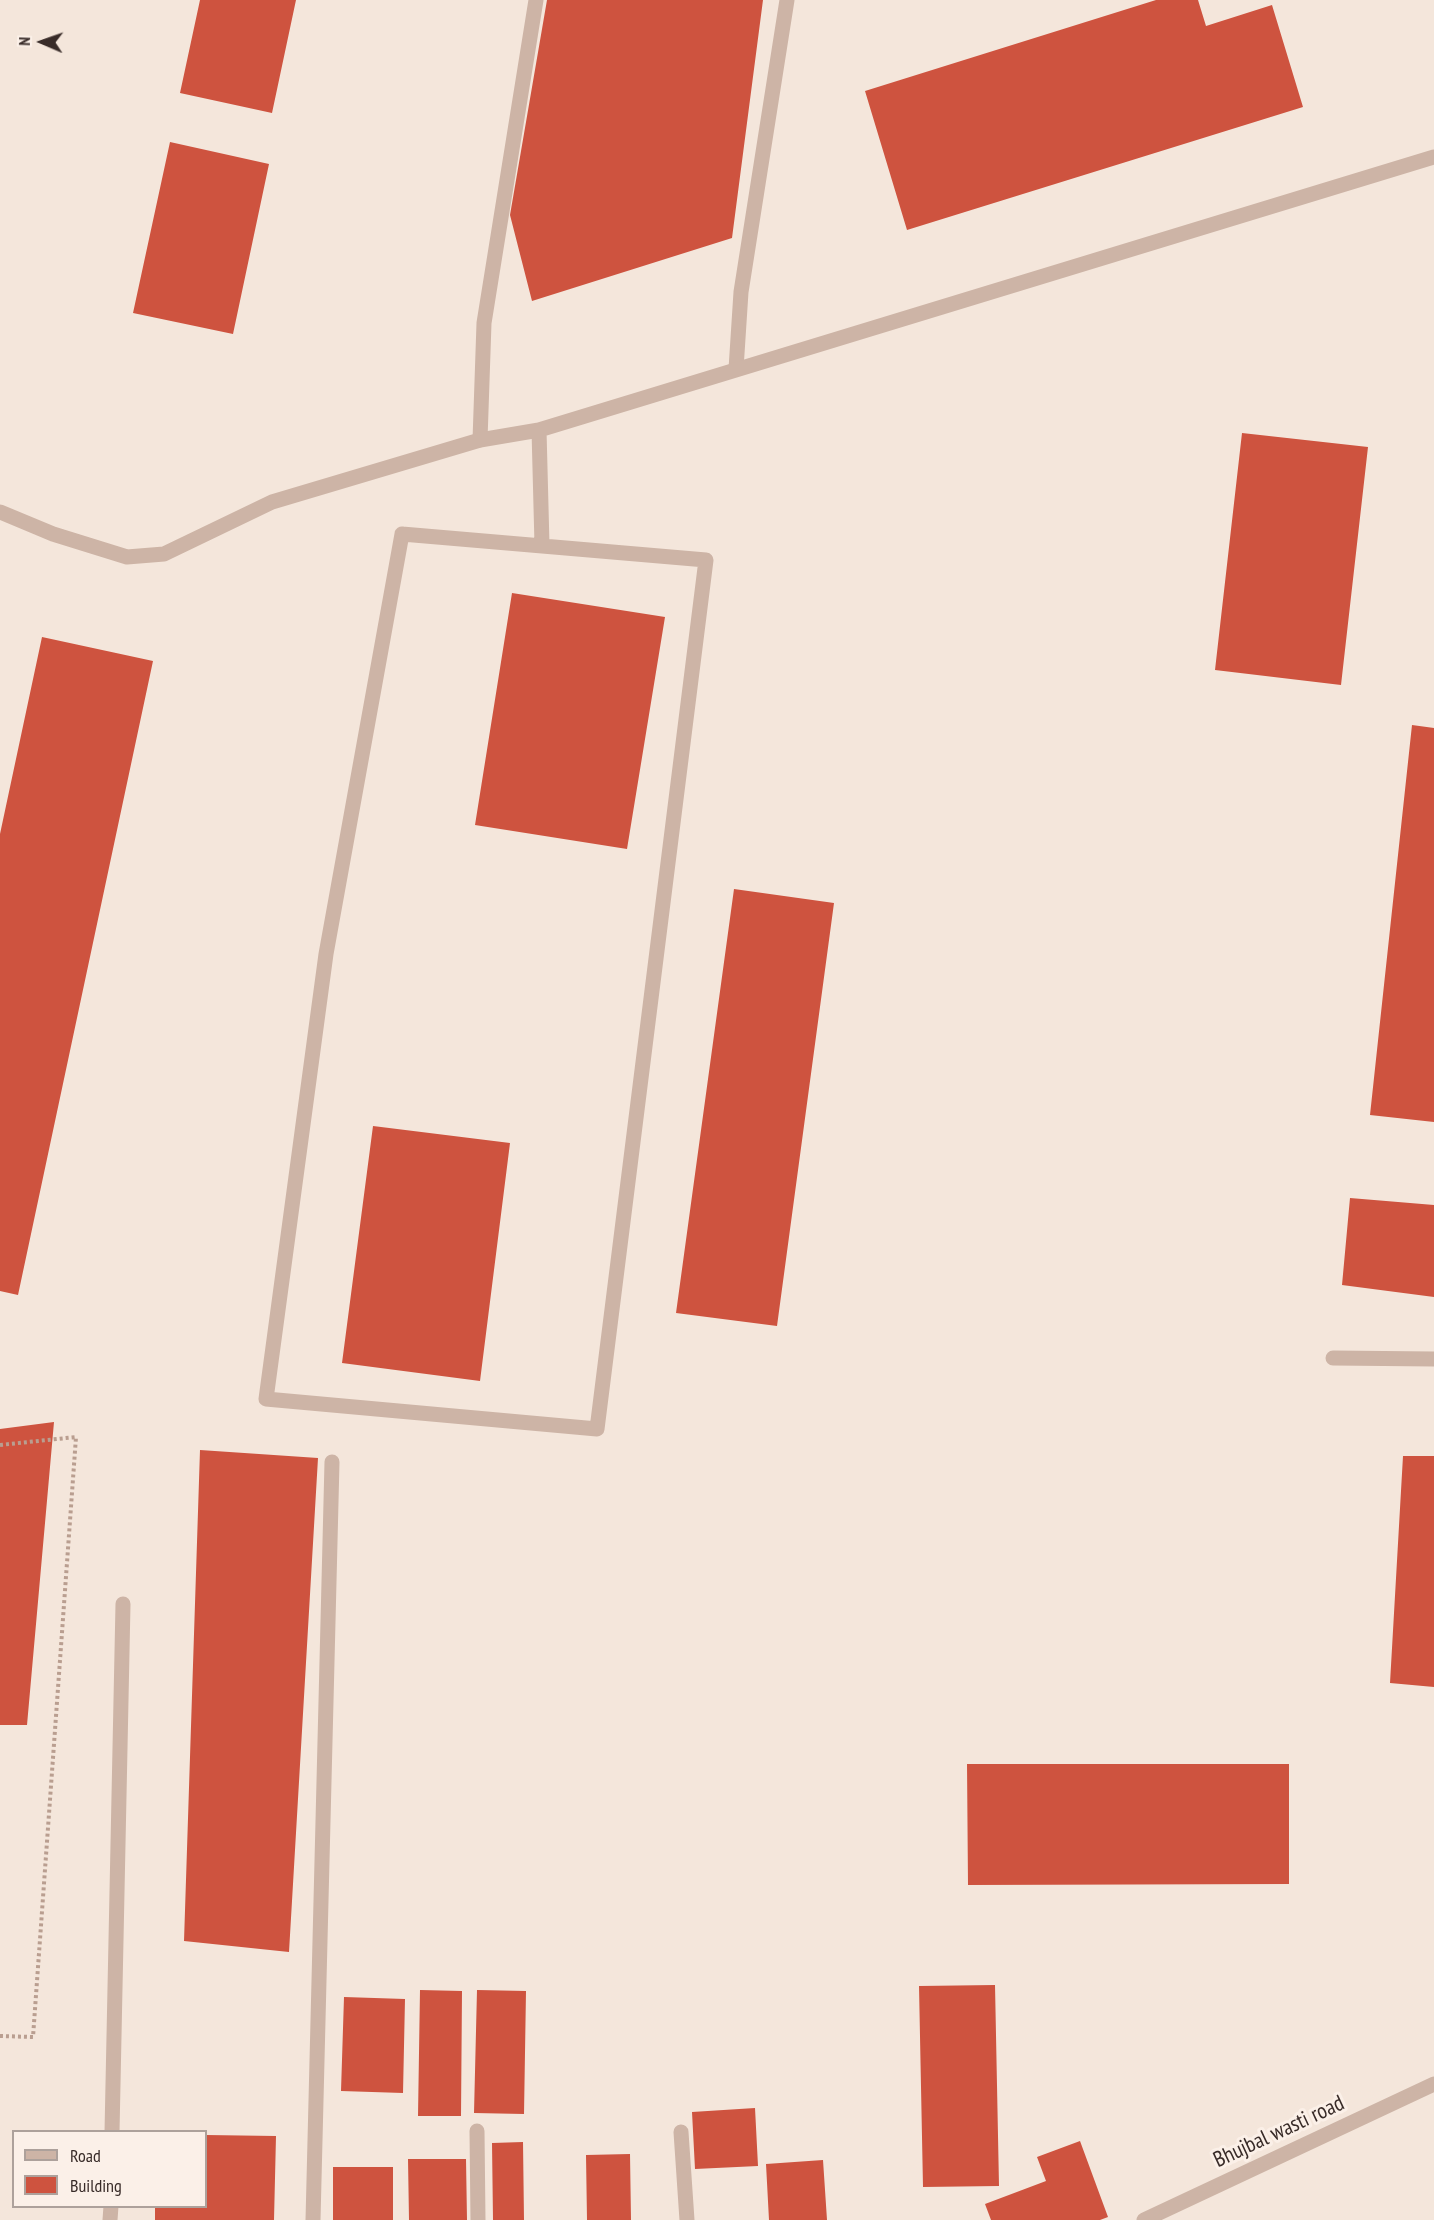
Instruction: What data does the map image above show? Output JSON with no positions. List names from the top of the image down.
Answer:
{
  "streets": {
    "street": ["Bhujbal wasti road"]
  },
  "legend": ["Road", "Building"],
  "north": "left"
}
